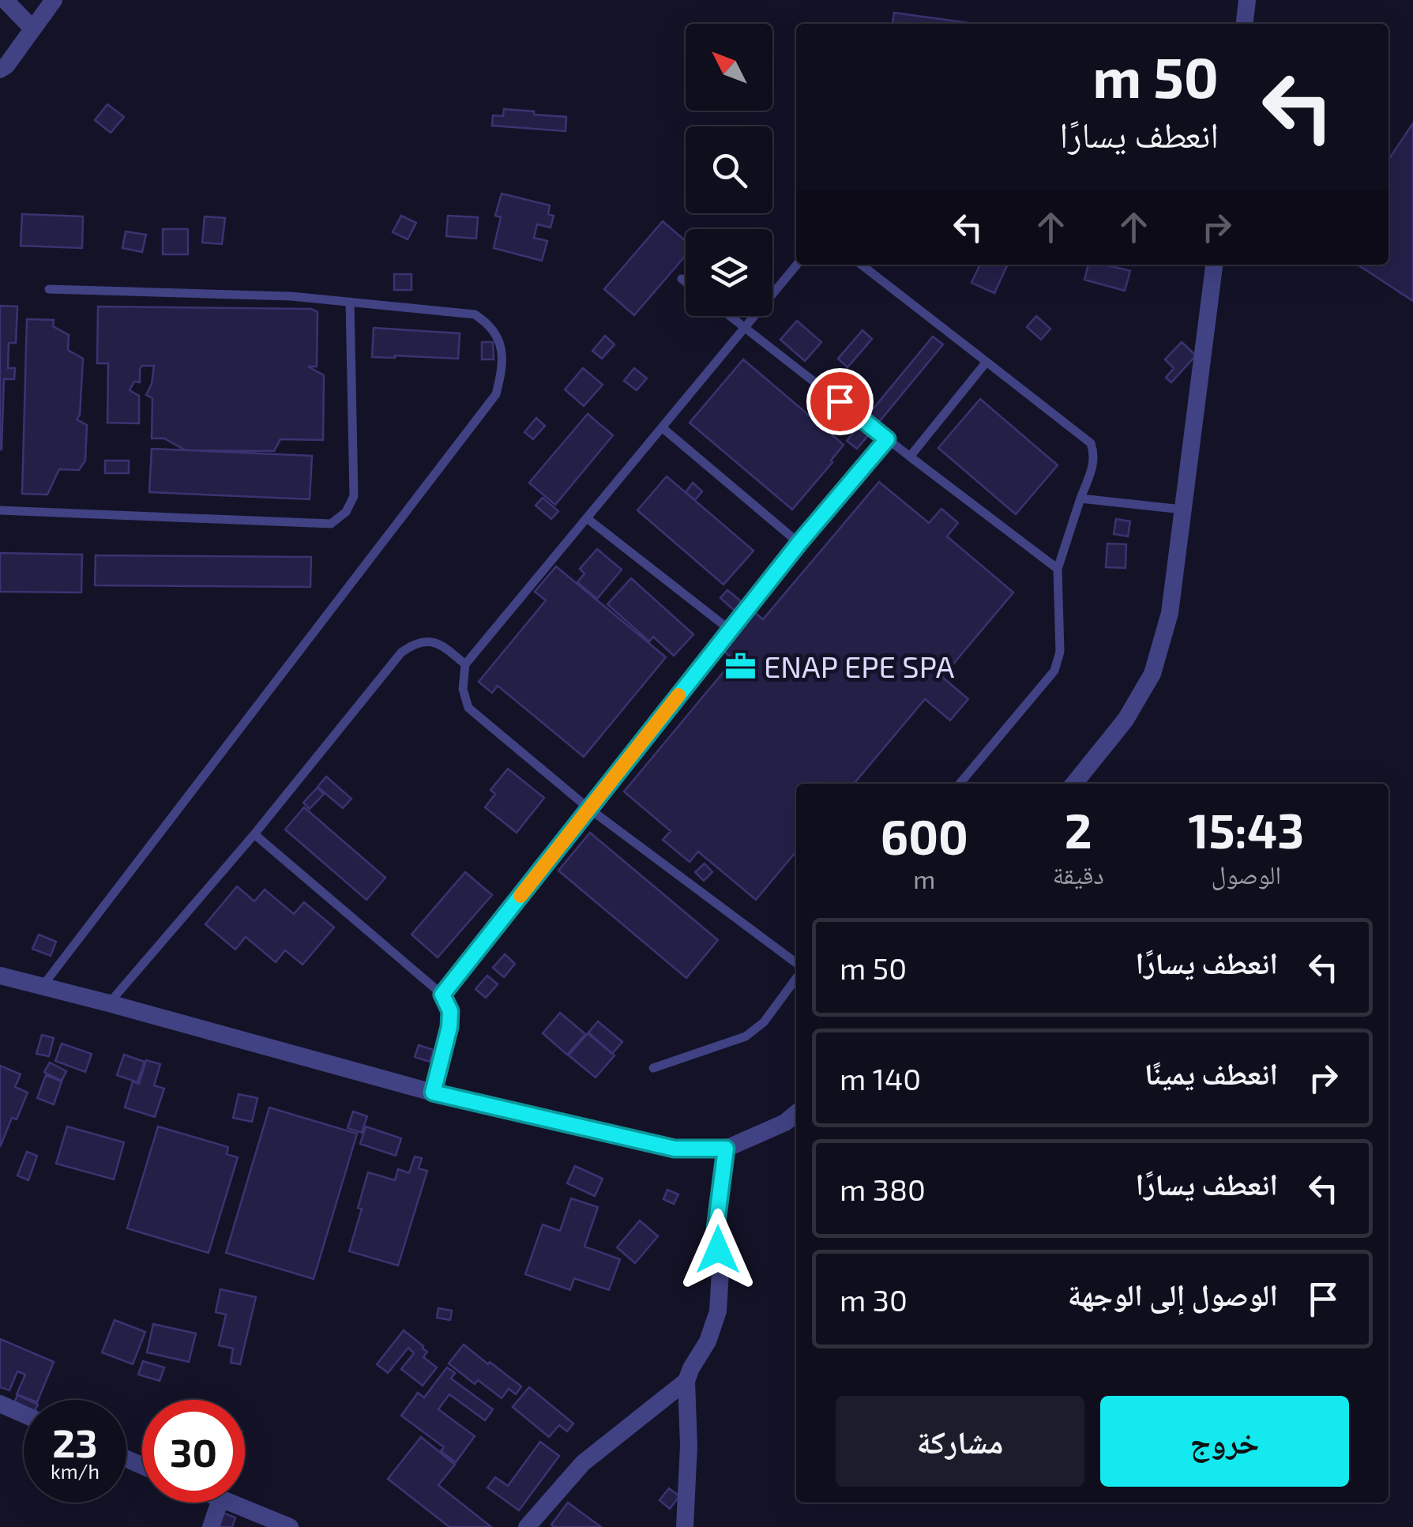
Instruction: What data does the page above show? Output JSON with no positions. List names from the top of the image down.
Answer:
{
  "places": {
    "office": ["ENAP EPE SPA"]
  },
  "north": "top left",
  "page": {
    "turn": ["50 m", "انعطف يسارًا"],
    "eta": [
      "15:43",
      "الوصول",
      "2",
      "دقيقة",
      "600",
      "m"
    ],
    "list": [
      {
        "name": "انعطف يسارًا",
        "value": "50 m"
      },
      {
        "name": "انعطف يمينًا",
        "value": "140 m"
      },
      {
        "name": "انعطف يسارًا",
        "value": "380 m"
      },
      {
        "name": "الوصول إلى الوجهة",
        "value": "30 m"
      }
    ],
    "buttons": ["خروج", "مشاركة"],
    "speed": "23 km/h",
    "limit": "30"
  }
}
